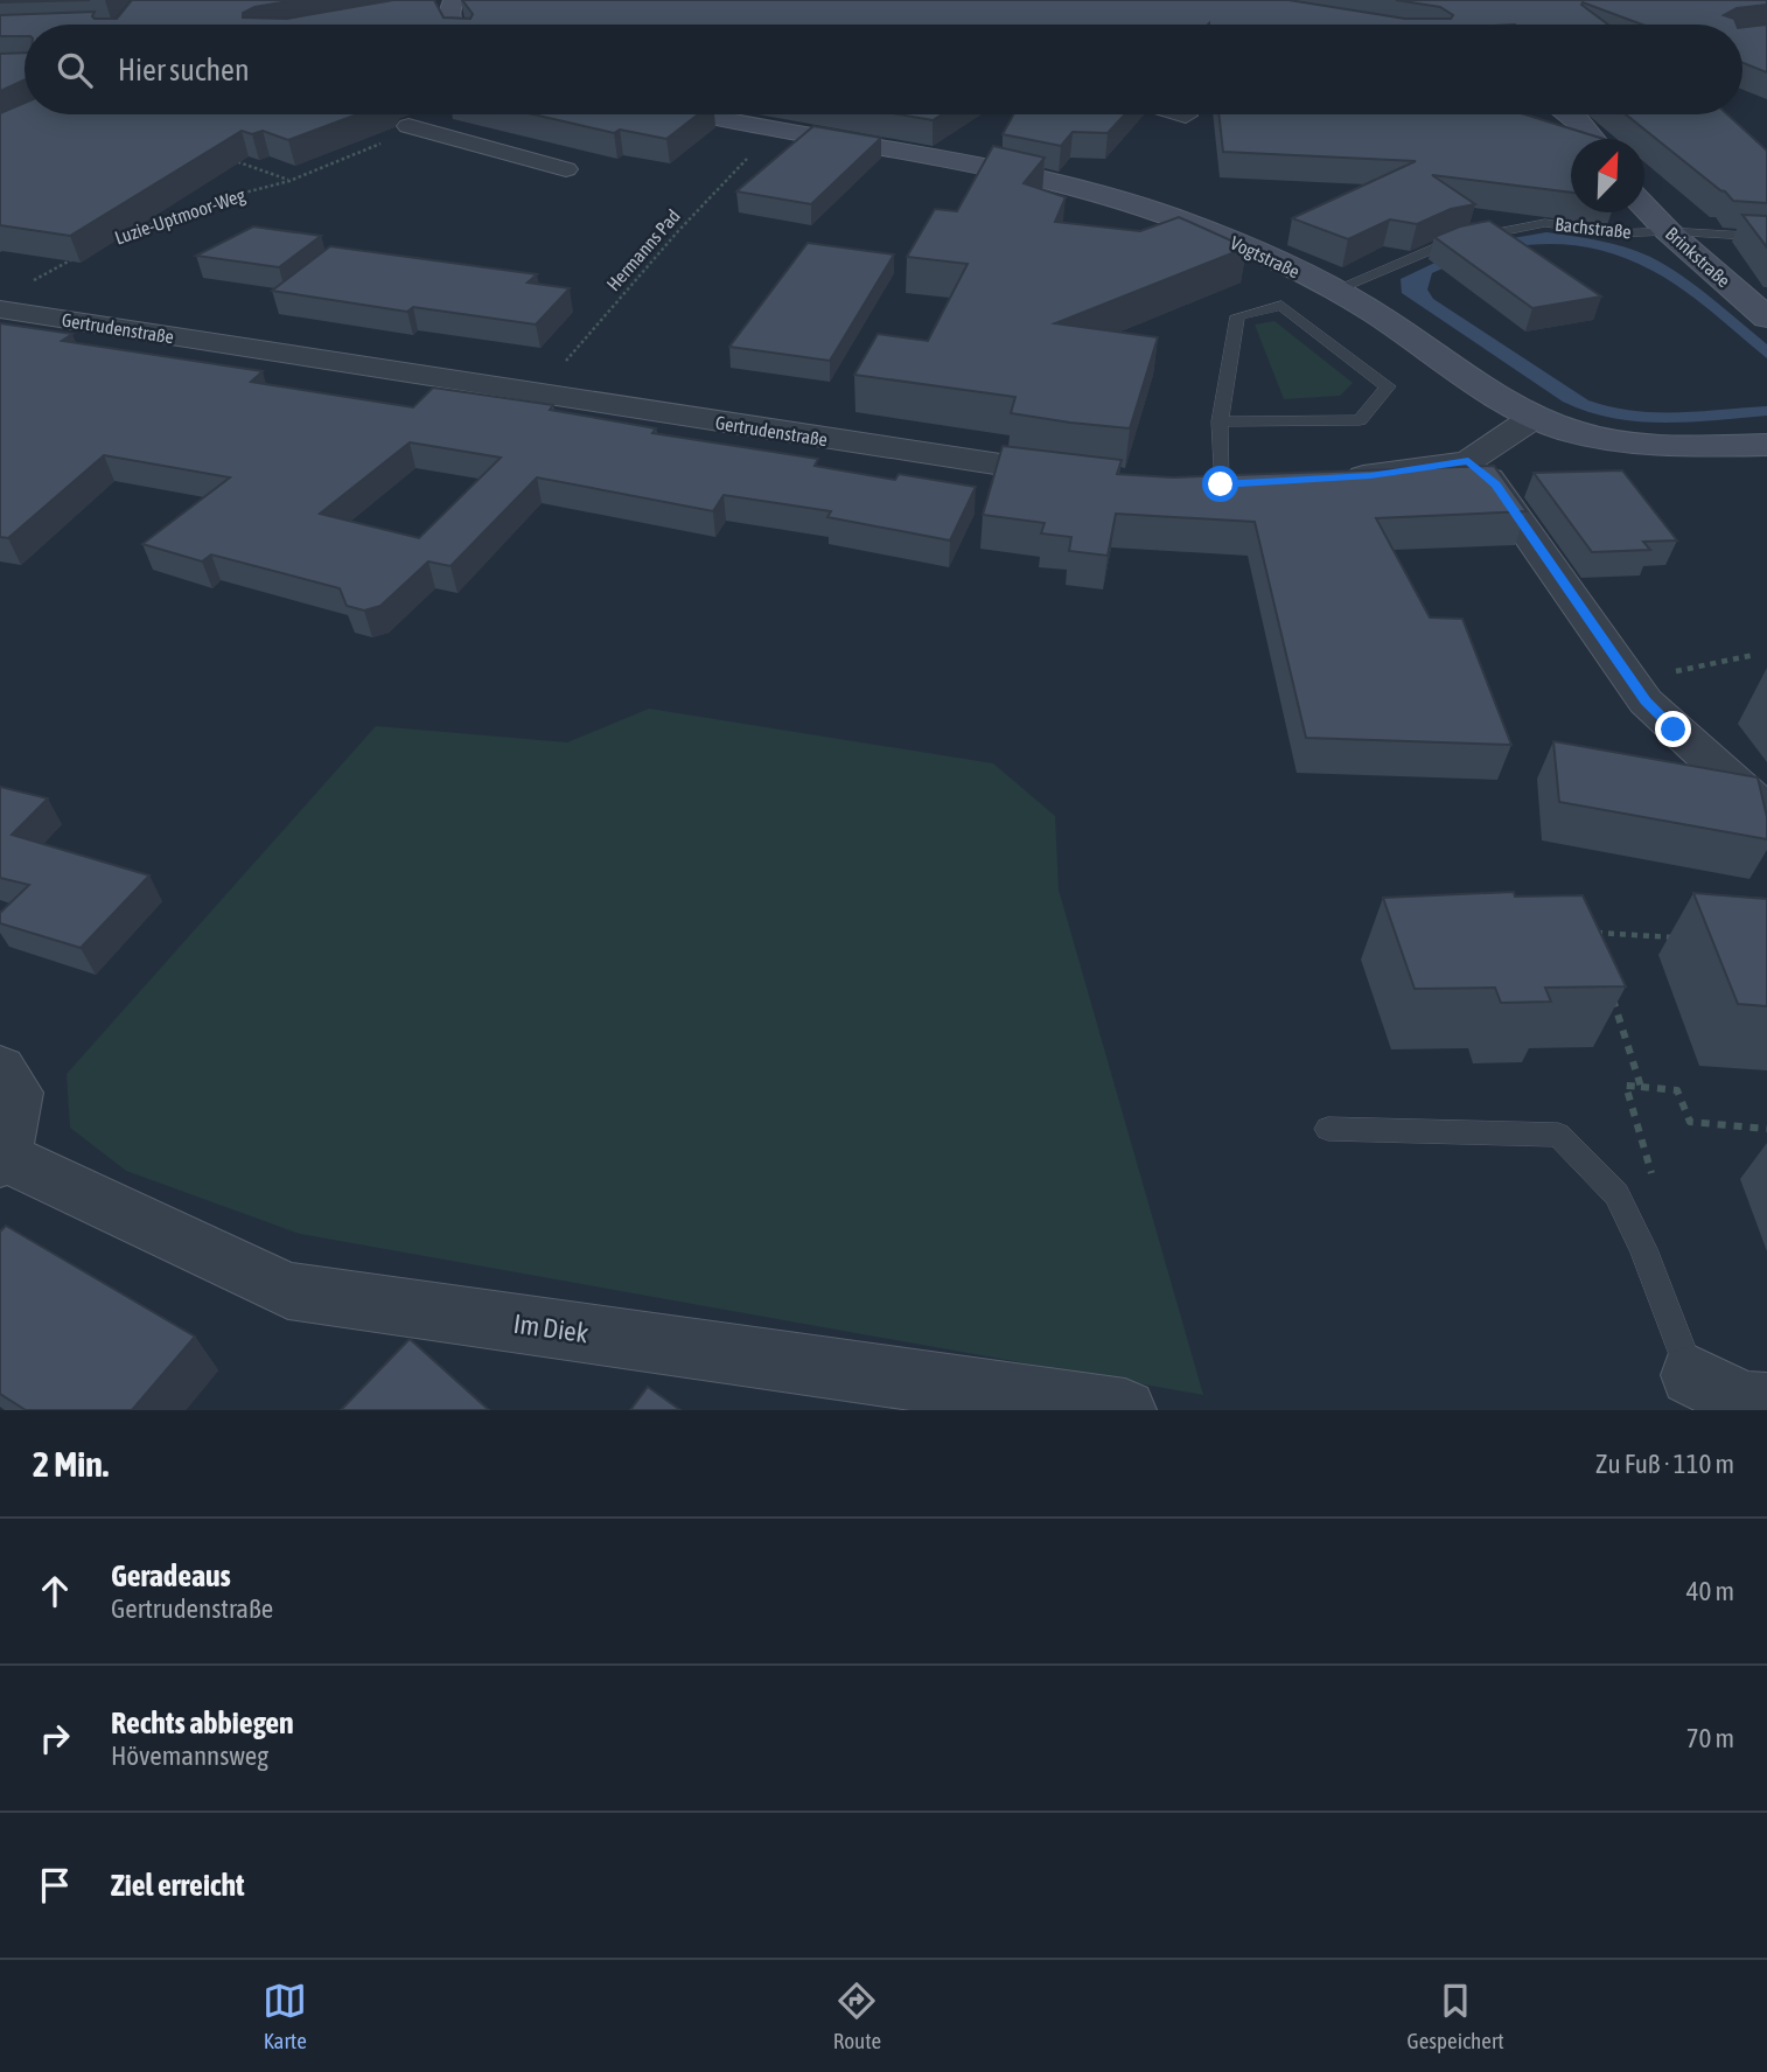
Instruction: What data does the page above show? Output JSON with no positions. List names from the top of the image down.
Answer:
{
  "streets": {
    "street": [
      "Vogtstraße",
      "Brinkstraße",
      "Gertrudenstraße",
      "Im Diek"
    ],
    "lane": ["Bachstraße"],
    "path": ["Luzie-Uptmoor-Weg", "Hermanns Pad"]
  },
  "crossings": [
    ["Bachstraße", "Vogtstraße"],
    ["Bachstraße", "Brinkstraße"],
    ["Hermanns Pad", "Vogtstraße"],
    ["Hermanns Pad", "Gertrudenstraße"]
  ],
  "north": "top right",
  "page": {
    "search": "Hier suchen",
    "heading": ["2 Min.", "Zu Fuß · 110 m"],
    "list": [
      ["Geradeaus", "Gertrudenstraße", "40 m"],
      ["Rechts abbiegen", "Hövemannsweg", "70 m"],
      "Ziel erreicht"
    ],
    "nav": ["Karte", "Route", "Gespeichert"]
  }
}
